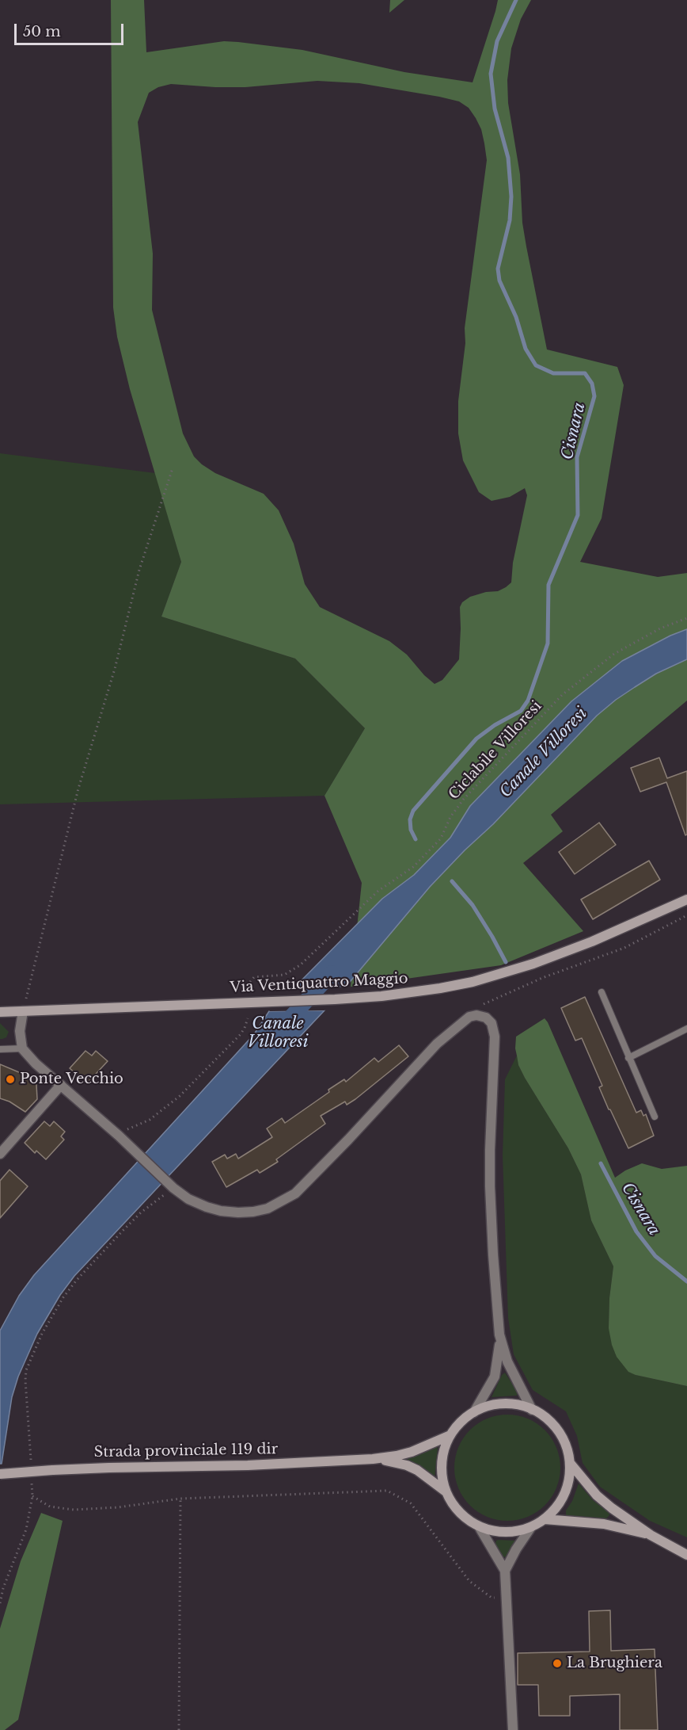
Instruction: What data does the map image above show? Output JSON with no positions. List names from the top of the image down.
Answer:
{
  "streets": {
    "street": ["Via Ventiquattro Maggio", "Strada provinciale 119 dir"],
    "path": ["Ciclabile Villoresi"]
  },
  "water": ["Cisnara", "Canale Villoresi"],
  "places": ["Ponte Vecchio", "La Brughiera"],
  "scale_bar": "50 m"
}
